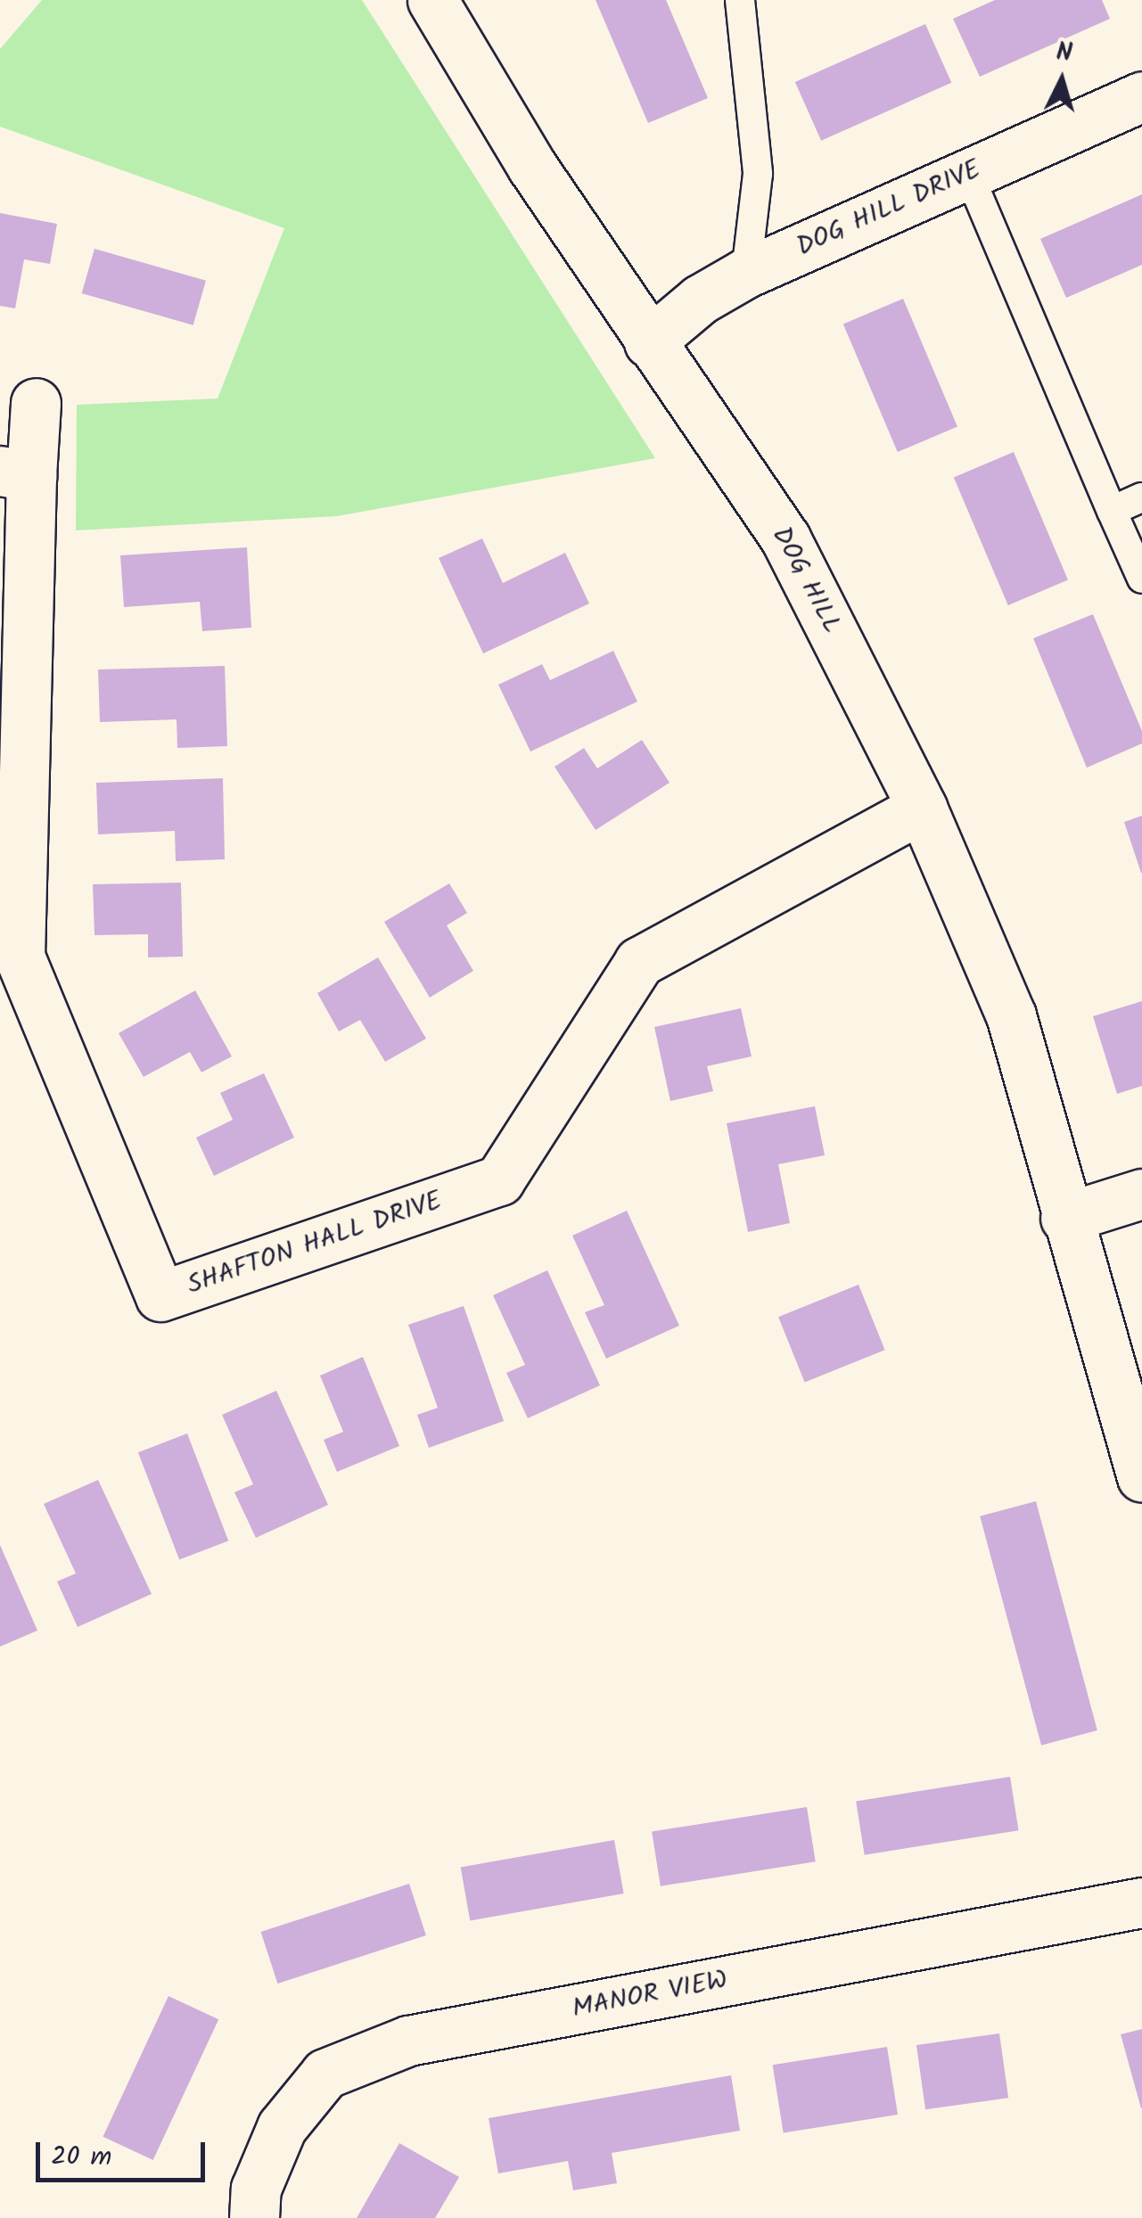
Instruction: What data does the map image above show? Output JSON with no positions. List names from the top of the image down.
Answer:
{
  "streets": {
    "street": [
      "DOG HILL DRIVE",
      "DOG HILL",
      "SHAFTON HALL DRIVE",
      "MANOR VIEW"
    ]
  },
  "crossings": [
    ["DOG HILL DRIVE", "DOG HILL"],
    ["DOG HILL", "SHAFTON HALL DRIVE"]
  ],
  "scale_bar": "20 m",
  "north": "top"
}
